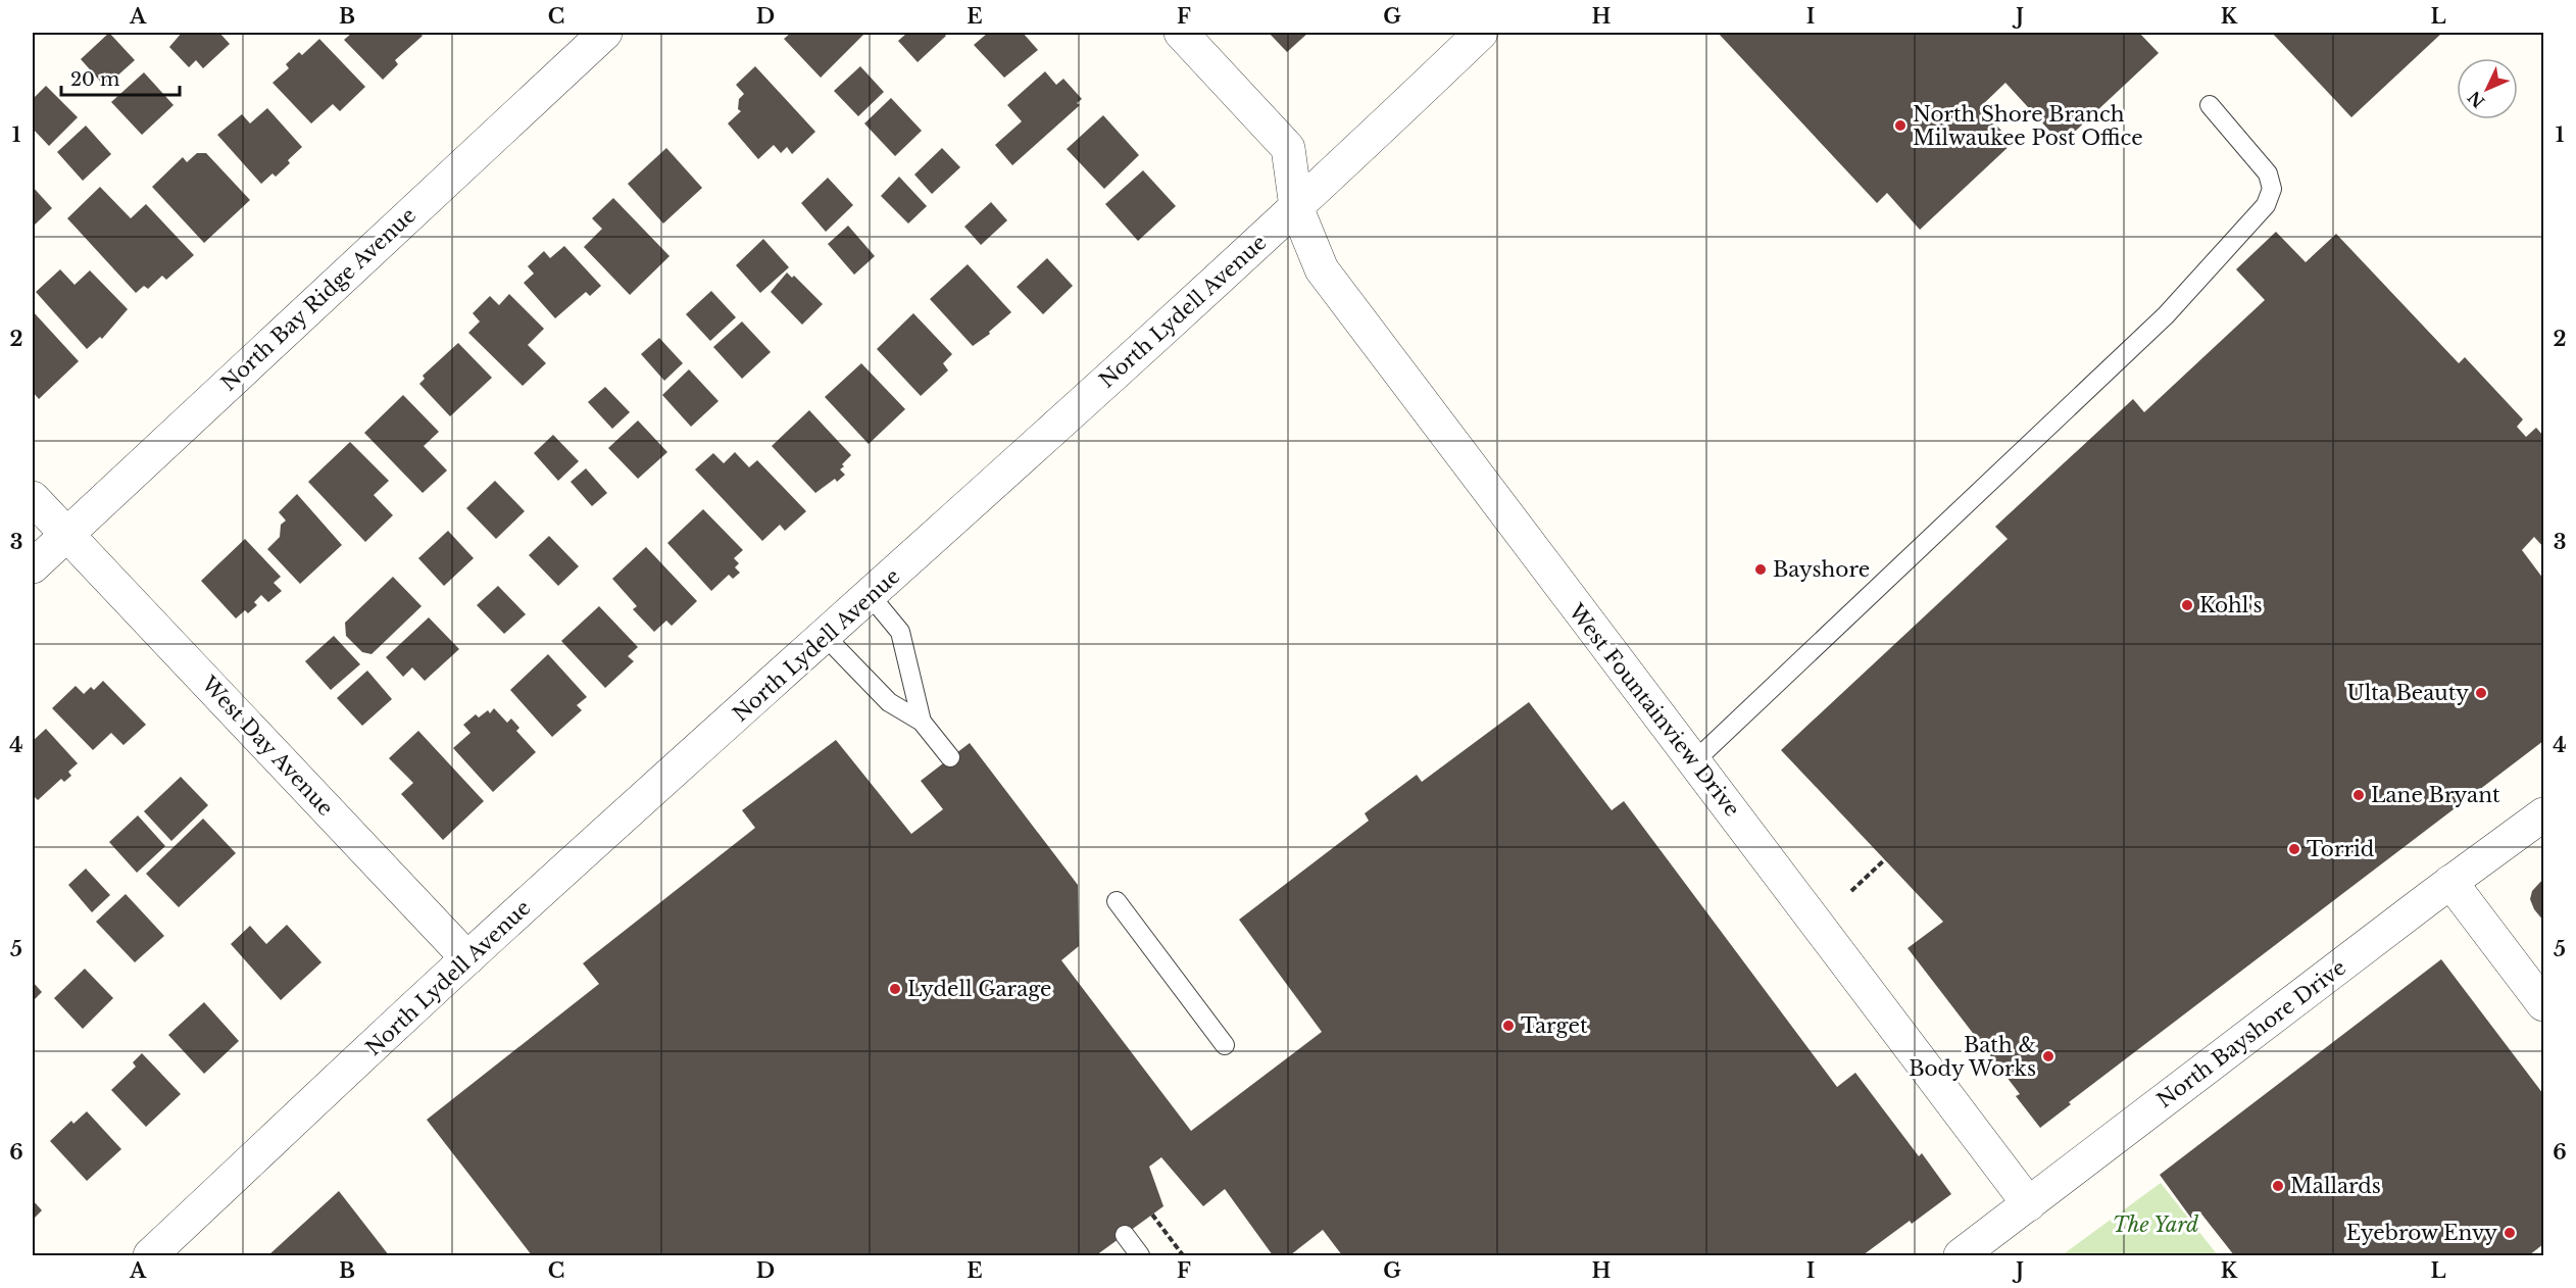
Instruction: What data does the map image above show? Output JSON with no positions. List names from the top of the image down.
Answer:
{
  "streets": {
    "street": [
      "North Bay Ridge Avenue",
      "North Lydell Avenue",
      "West Fountainview Drive",
      "West Day Avenue",
      "North Bayshore Drive"
    ]
  },
  "crossings": [
    ["North Bay Ridge Avenue", "West Day Avenue"],
    ["North Lydell Avenue", "West Fountainview Drive"],
    ["North Lydell Avenue", "West Day Avenue"],
    ["West Fountainview Drive", "North Bayshore Drive"]
  ],
  "parks": ["The Yard"],
  "places": [
    "North Shore Branch Milwaukee Post Office",
    "Bayshore",
    "Kohl's",
    "Ulta Beauty",
    "Lane Bryant",
    "Torrid",
    "Lydell Garage",
    "Target",
    "Bath & Body Works",
    "Mallards",
    "Eyebrow Envy"
  ],
  "scale_bar": "20 m",
  "north": "bottom left",
  "grid": {
    "columns": [
      "A",
      "B",
      "C",
      "D",
      "E",
      "F",
      "G",
      "H",
      "I",
      "J",
      "K",
      "L"
    ],
    "rows": [
      "1",
      "2",
      "3",
      "4",
      "5",
      "6"
    ]
  }
}
